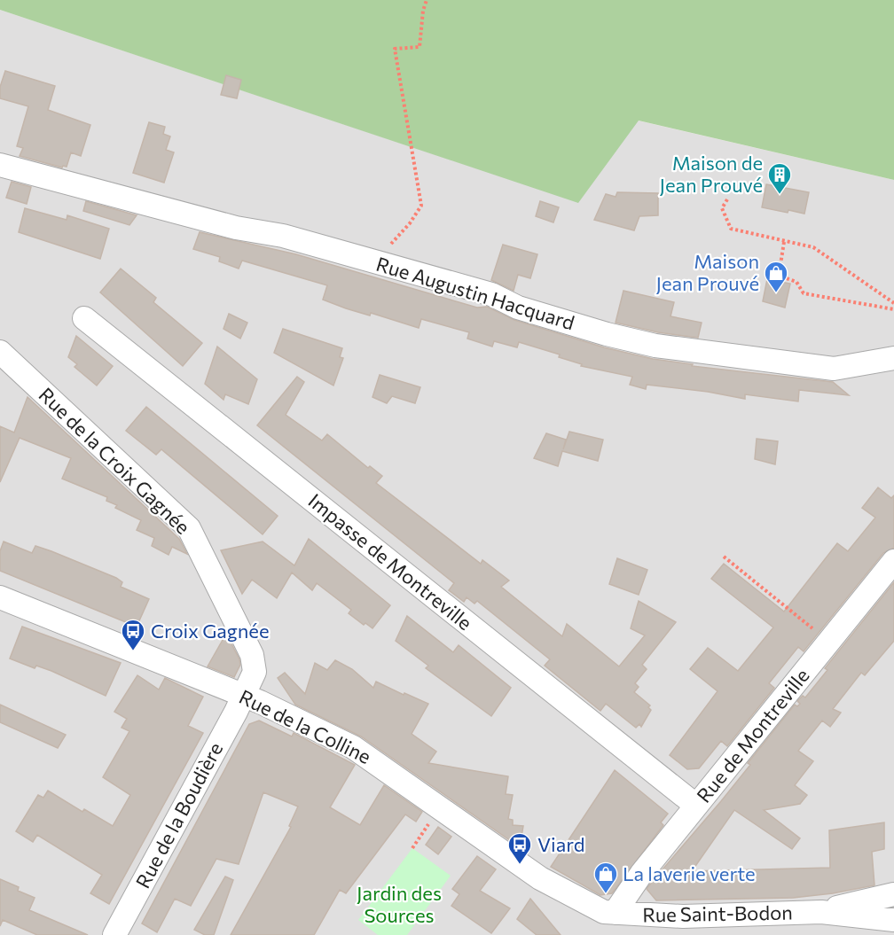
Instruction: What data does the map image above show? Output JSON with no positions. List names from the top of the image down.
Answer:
{
  "streets": {
    "street": [
      "Rue Augustin Hacquard",
      "Rue de la Croix Gagnée",
      "Impasse de Montreville",
      "Rue de la Colline",
      "Rue de Montreville",
      "Rue de la Boudière",
      "Rue Saint-Bodon"
    ]
  },
  "crossings": [
    ["Rue de la Croix Gagnée", "Rue de la Colline"],
    ["Rue de la Croix Gagnée", "Rue de la Boudière"],
    ["Impasse de Montreville", "Rue de Montreville"],
    ["Rue de la Colline", "Rue de Montreville"],
    ["Rue de la Colline", "Rue de la Boudière"],
    ["Rue de la Colline", "Rue Saint-Bodon"],
    ["Rue de Montreville", "Rue Saint-Bodon"]
  ],
  "parks": ["Jardin des Sources"],
  "places": {
    "building": ["Maison de Jean Prouvé"],
    "shop": ["Maison Jean Prouvé", "La laverie verte"],
    "bus stop": ["Croix Gagnée", "Viard"]
  }
}
